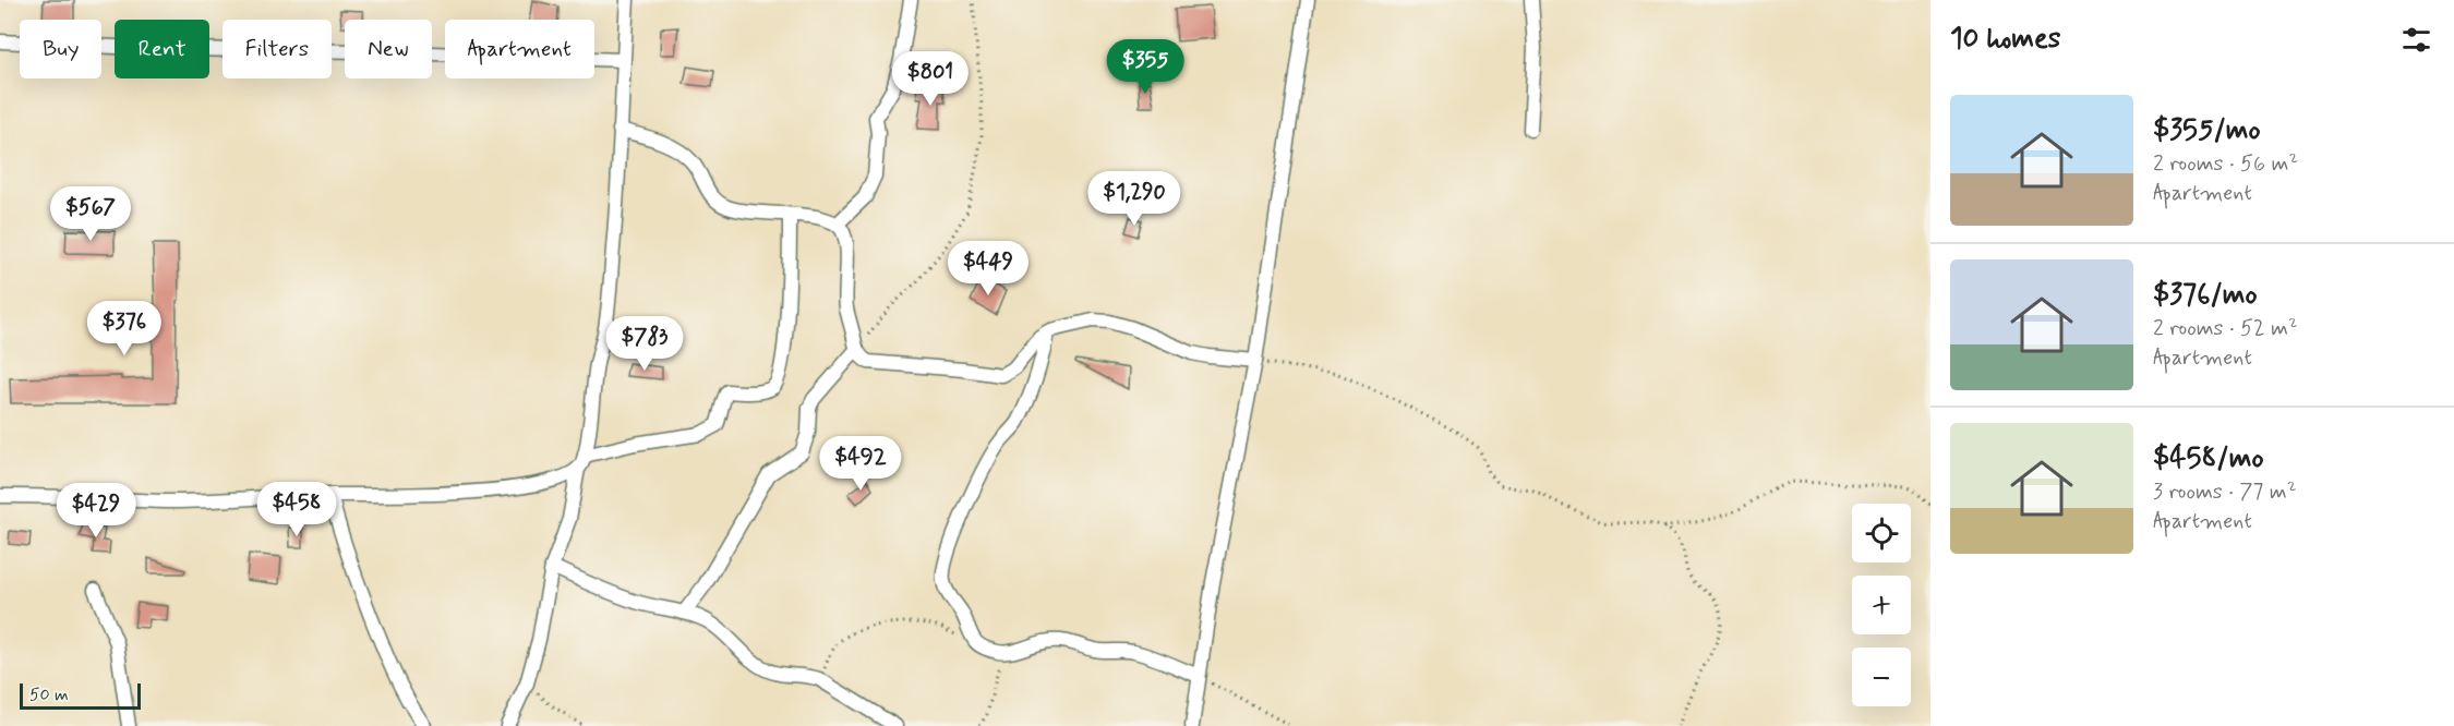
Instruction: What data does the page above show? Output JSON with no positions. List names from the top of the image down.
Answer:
{
  "scale_bar": "50 m",
  "page": {
    "heading": "10 homes",
    "chip": [
      "Buy",
      "Rent",
      "Filters",
      "New",
      "Apartment"
    ],
    "price": [
      "$355",
      "$801",
      "$1,290",
      "$567",
      "$449",
      "$376",
      "$783",
      "$492",
      "$458",
      "$429"
    ],
    "list": [
      {
        "name": "$355/mo",
        "note": "2 rooms · 56 m² · Apartment"
      },
      {
        "name": "$376/mo",
        "note": "2 rooms · 52 m² · Apartment"
      },
      {
        "name": "$458/mo",
        "note": "3 rooms · 77 m² · Apartment"
      }
    ],
    "map_buttons": ["+", "−"],
    "scale": "50 m"
  }
}
